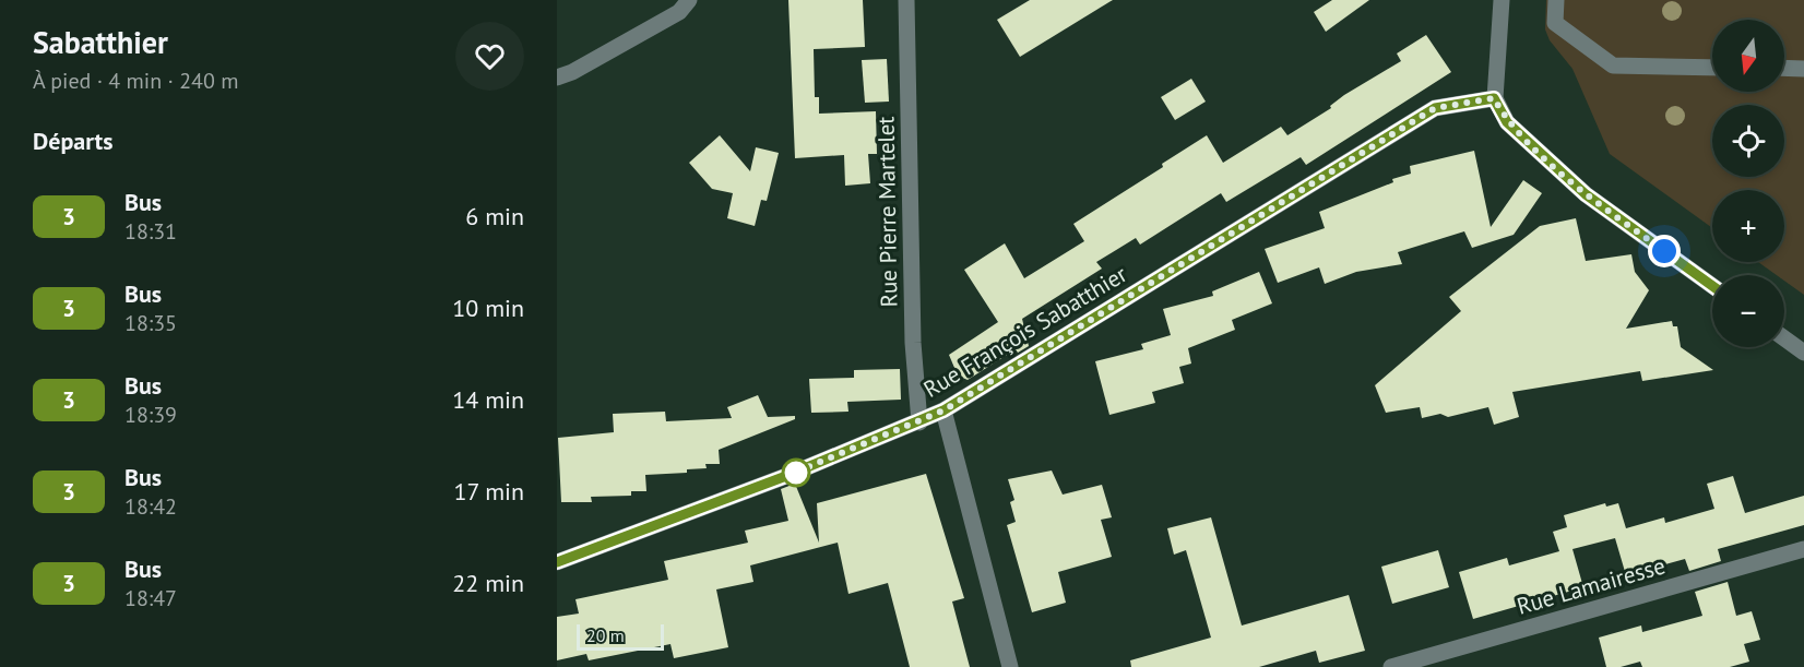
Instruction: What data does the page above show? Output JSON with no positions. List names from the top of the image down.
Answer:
{
  "streets": {
    "street": ["Rue Pierre Martelet", "Rue François Sabatthier", "Rue Lamairesse"]
  },
  "crossings": [
    ["Rue Pierre Martelet", "Rue François Sabatthier"]
  ],
  "lines": ["bus line 3"],
  "scale_bar": "20 m",
  "north": "bottom",
  "page": {
    "heading": [
      ["Sabatthier", "À pied · 4 min · 240 m"],
      "Départs"
    ],
    "map_buttons": ["+", "−"],
    "list": [
      {
        "mark": "3",
        "name": "Bus",
        "note": "18:31",
        "value": "6 min"
      },
      {
        "mark": "3",
        "name": "Bus",
        "note": "18:35",
        "value": "10 min"
      },
      {
        "mark": "3",
        "name": "Bus",
        "note": "18:39",
        "value": "14 min"
      },
      {
        "mark": "3",
        "name": "Bus",
        "note": "18:42",
        "value": "17 min"
      },
      {
        "mark": "3",
        "name": "Bus",
        "note": "18:47",
        "value": "22 min"
      }
    ],
    "scale": "20 m"
  }
}
